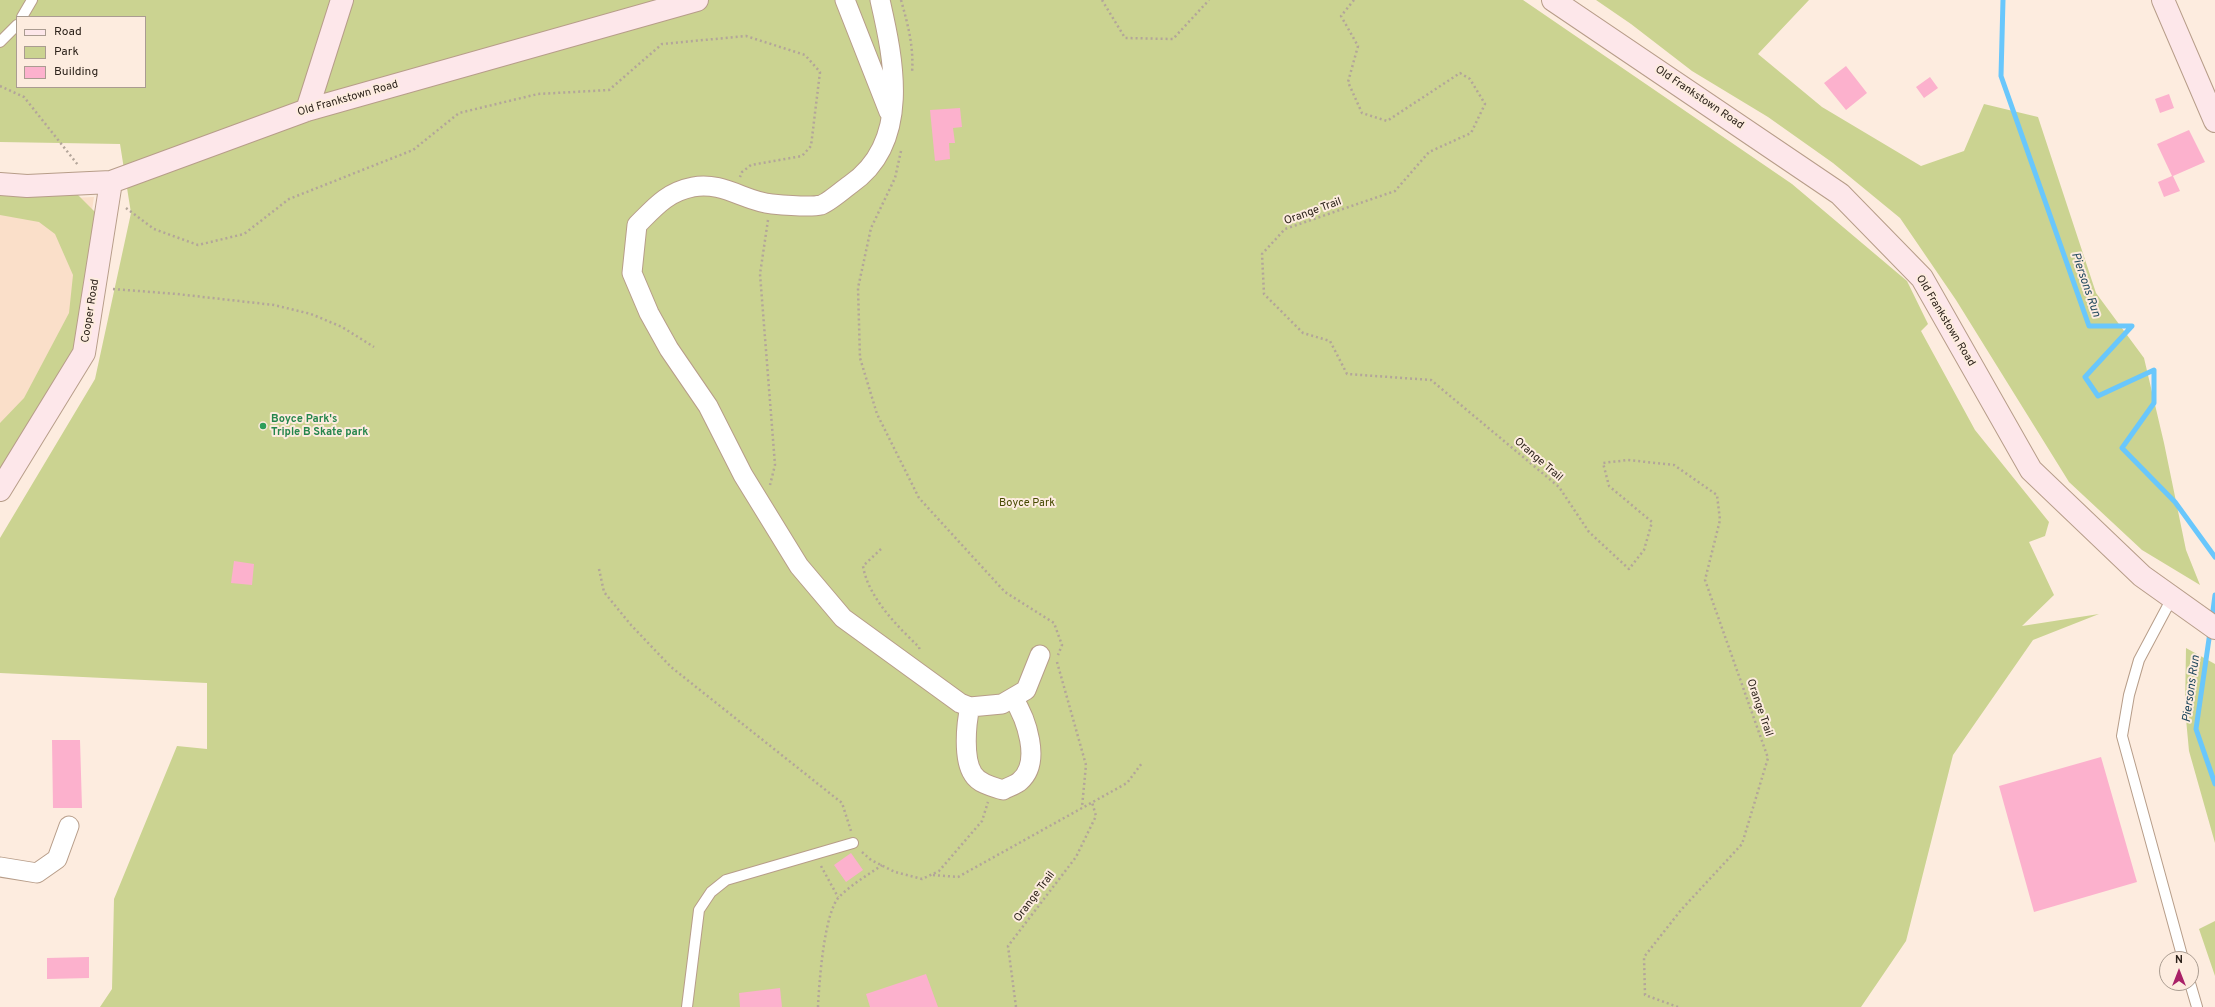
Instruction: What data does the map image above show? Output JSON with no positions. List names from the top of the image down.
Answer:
{
  "streets": {
    "street": ["Old Frankstown Road", "Cooper Road"],
    "path": ["Orange Trail"]
  },
  "crossings": [
    ["Old Frankstown Road", "Cooper Road"]
  ],
  "water": ["Piersons Run"],
  "parks": ["Boyce Park"],
  "places": ["Boyce Park's Triple B Skate park"],
  "legend": ["Road", "Park", "Building"],
  "north": "top"
}
